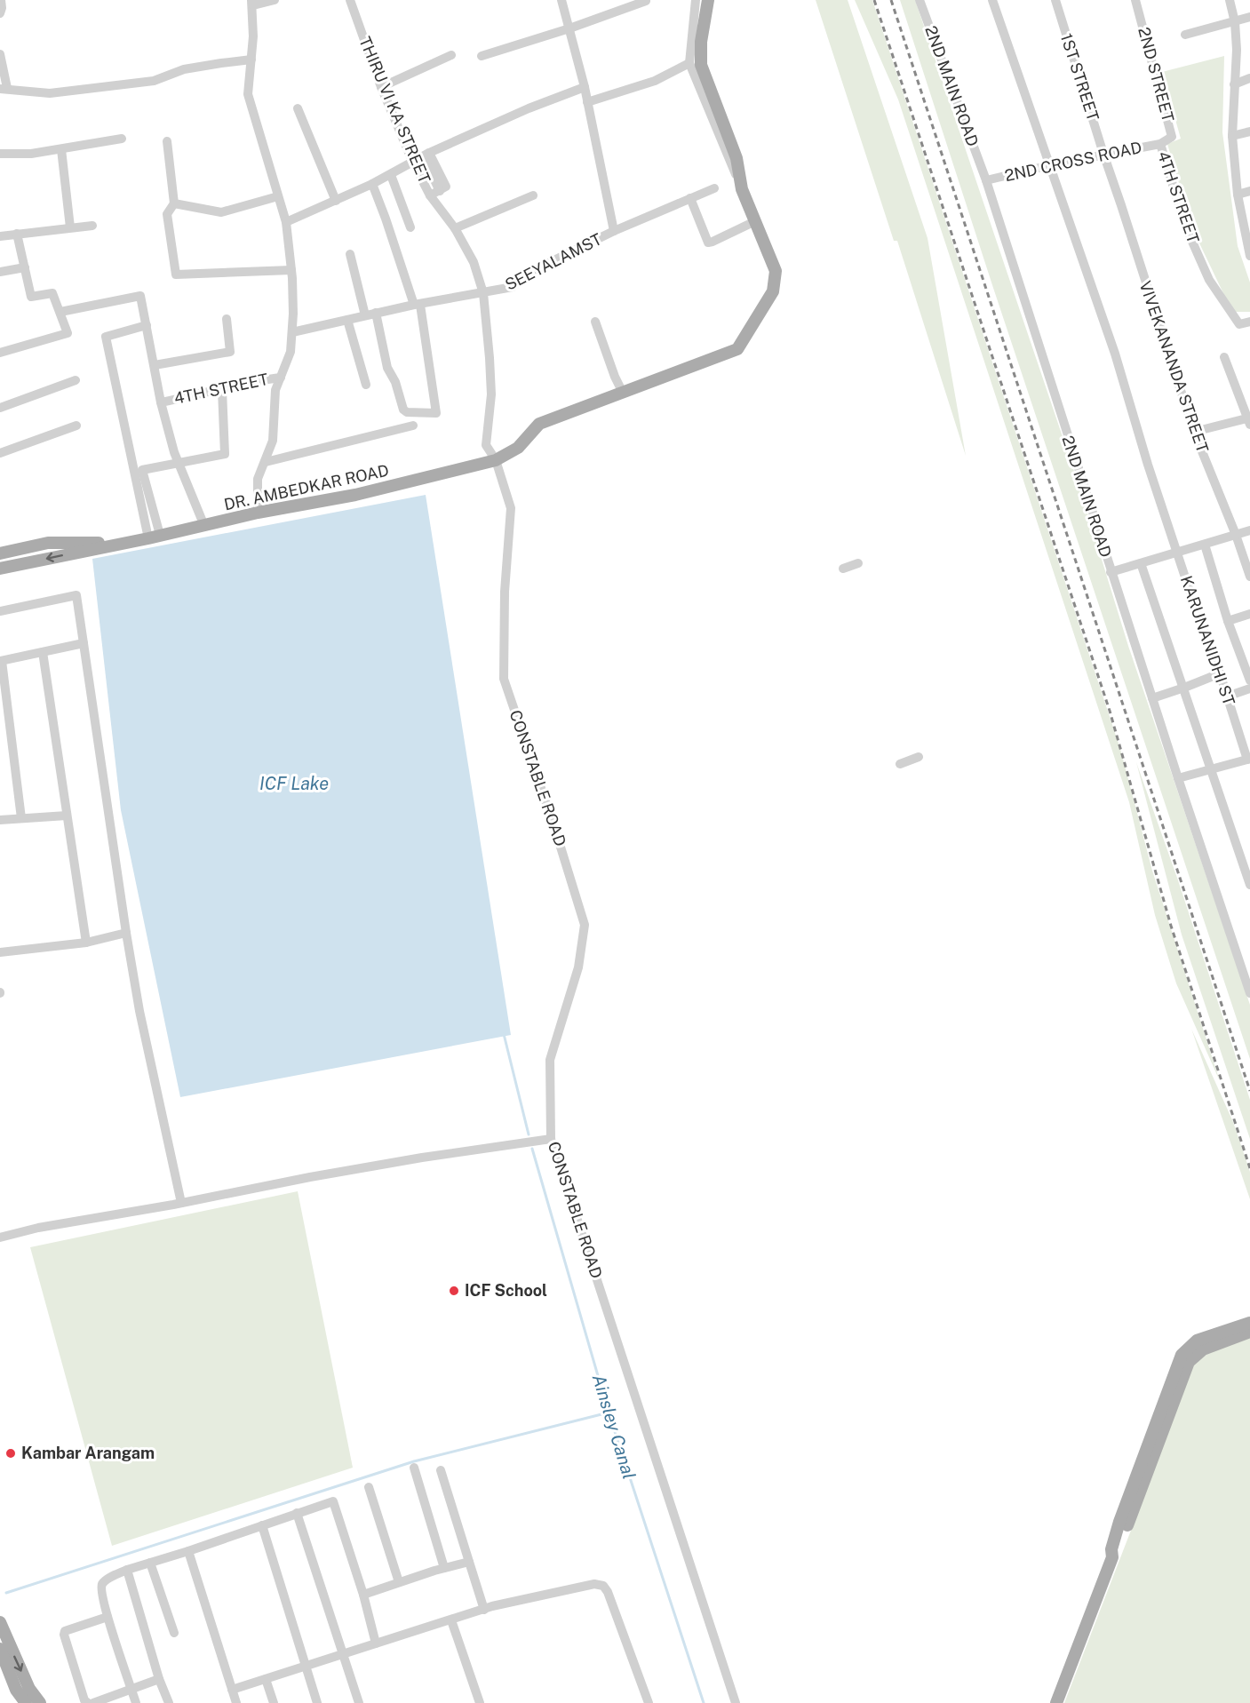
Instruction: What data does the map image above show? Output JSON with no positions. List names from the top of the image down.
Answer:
{
  "streets": {
    "main road": ["DR. AMBEDKAR ROAD"],
    "street": [
      "2ND STREET",
      "1ST STREET",
      "2ND MAIN ROAD",
      "THIRU VI KA STREET",
      "2ND CROSS ROAD",
      "4TH STREET",
      "SEEYALAMST",
      "VIVEKANANDA STREET",
      "KARUNANIDHI ST",
      "CONSTABLE ROAD"
    ]
  },
  "crossings": [
    ["2ND STREET", "2ND CROSS ROAD"],
    ["2ND STREET", "4TH STREET"],
    ["1ST STREET", "2ND CROSS ROAD"],
    ["1ST STREET", "VIVEKANANDA STREET"],
    ["2ND MAIN ROAD", "2ND CROSS ROAD"],
    ["THIRU VI KA STREET", "SEEYALAMST"],
    ["THIRU VI KA STREET", "DR. AMBEDKAR ROAD"],
    ["THIRU VI KA STREET", "CONSTABLE ROAD"],
    ["2ND CROSS ROAD", "4TH STREET"],
    ["2ND CROSS ROAD", "VIVEKANANDA STREET"],
    ["2ND CROSS ROAD", "KARUNANIDHI ST"],
    ["DR. AMBEDKAR ROAD", "CONSTABLE ROAD"]
  ],
  "water": ["ICF Lake", "Ainsley Canal"],
  "places": ["ICF School", "Kambar Arangam"]
}
